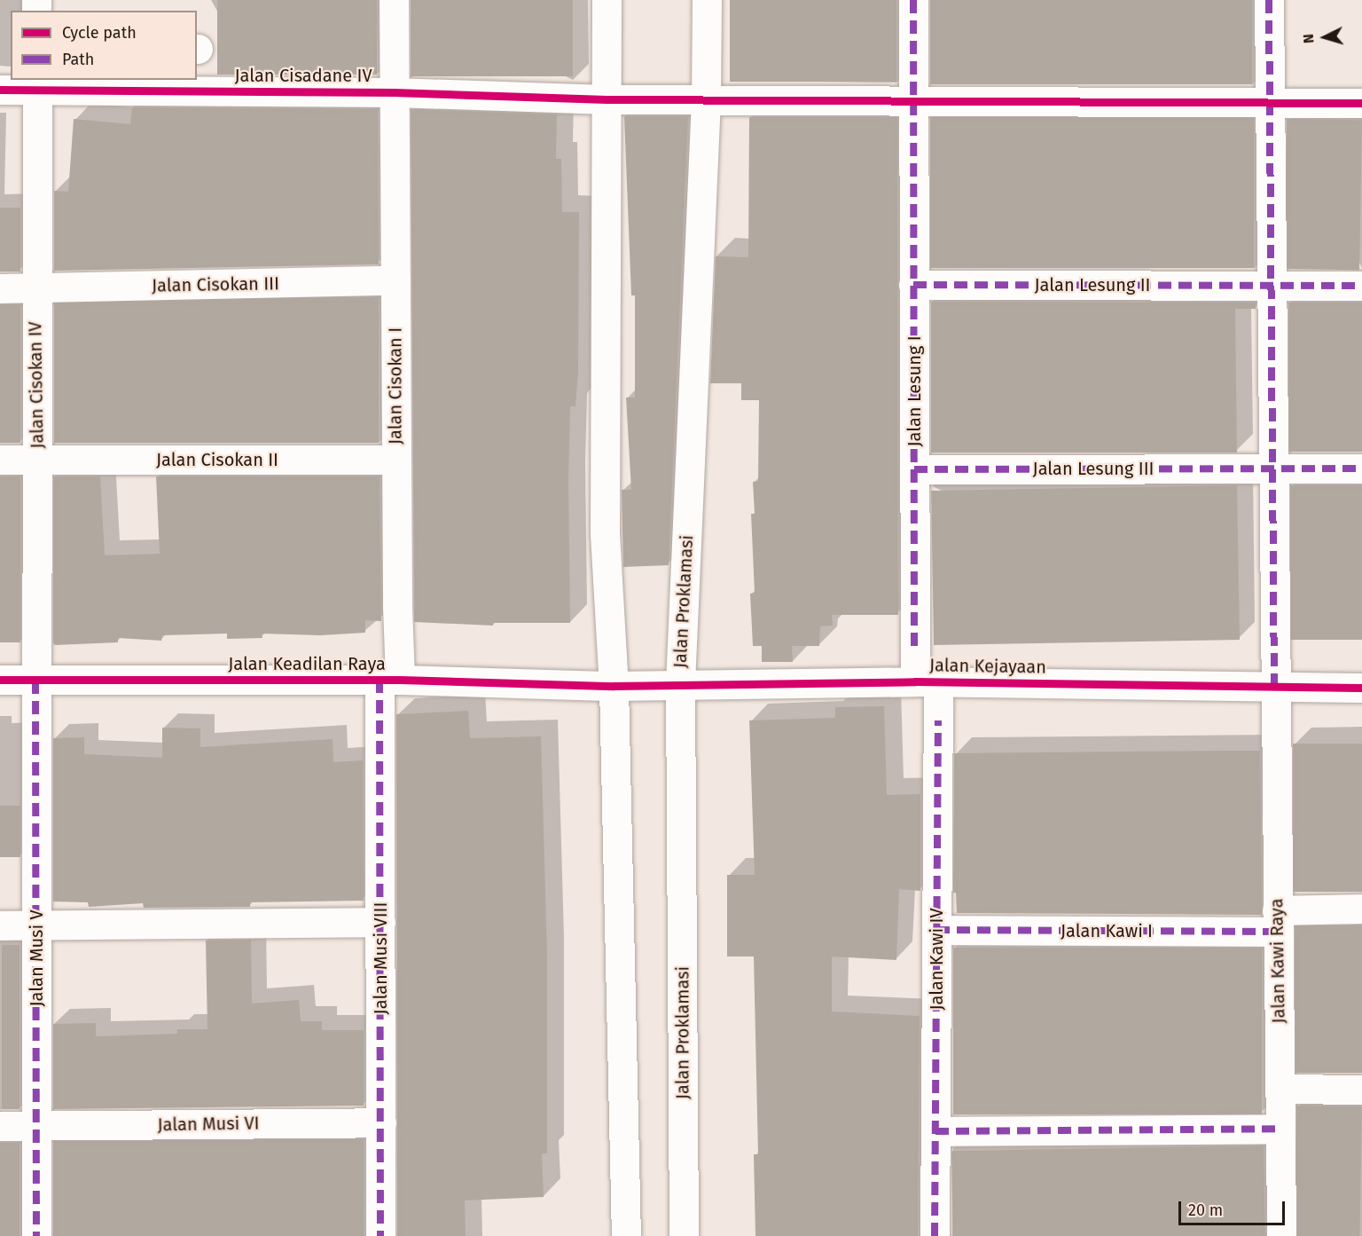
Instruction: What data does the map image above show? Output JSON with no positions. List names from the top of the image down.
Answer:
{
  "streets": {
    "street": [
      "Jalan Cisadane IV",
      "Jalan Cisokan III",
      "Jalan Lesung II",
      "Jalan Cisokan IV",
      "Jalan Cisokan I",
      "Jalan Lesung I",
      "Jalan Cisokan II",
      "Jalan Lesung III",
      "Jalan Proklamasi",
      "Jalan Keadilan Raya",
      "Jalan Kejayaan",
      "Jalan Kawi I",
      "Jalan Musi V",
      "Jalan Musi VIII",
      "Jalan Kawi IV",
      "Jalan Kawi Raya",
      "Jalan Musi VI"
    ]
  },
  "crossings": [
    ["Jalan Cisadane IV", "Jalan Cisokan IV"],
    ["Jalan Cisadane IV", "Jalan Cisokan I"],
    ["Jalan Cisadane IV", "Jalan Lesung I"],
    ["Jalan Cisadane IV", "Jalan Proklamasi"],
    ["Jalan Cisadane IV", "Jalan Kawi Raya"],
    ["Jalan Cisokan III", "Jalan Cisokan IV"],
    ["Jalan Cisokan III", "Jalan Cisokan I"],
    ["Jalan Lesung II", "Jalan Lesung I"],
    ["Jalan Lesung II", "Jalan Kawi Raya"],
    ["Jalan Cisokan IV", "Jalan Cisokan II"],
    ["Jalan Cisokan IV", "Jalan Keadilan Raya"],
    ["Jalan Cisokan IV", "Jalan Musi V"],
    ["Jalan Cisokan I", "Jalan Cisokan II"],
    ["Jalan Cisokan I", "Jalan Keadilan Raya"],
    ["Jalan Cisokan I", "Jalan Musi VIII"],
    ["Jalan Lesung I", "Jalan Lesung III"],
    ["Jalan Lesung I", "Jalan Kejayaan"],
    ["Jalan Lesung I", "Jalan Kawi IV"],
    ["Jalan Lesung III", "Jalan Kawi Raya"],
    ["Jalan Proklamasi", "Jalan Kejayaan"],
    ["Jalan Keadilan Raya", "Jalan Kejayaan"],
    ["Jalan Keadilan Raya", "Jalan Musi V"],
    ["Jalan Keadilan Raya", "Jalan Musi VIII"],
    ["Jalan Kejayaan", "Jalan Kawi IV"],
    ["Jalan Kejayaan", "Jalan Kawi Raya"],
    ["Jalan Kawi I", "Jalan Kawi IV"],
    ["Jalan Kawi I", "Jalan Kawi Raya"],
    ["Jalan Musi V", "Jalan Musi VI"],
    ["Jalan Musi VIII", "Jalan Musi VI"]
  ],
  "legend": ["Cycle path", "Path"],
  "scale_bar": "20 m",
  "north": "left"
}
